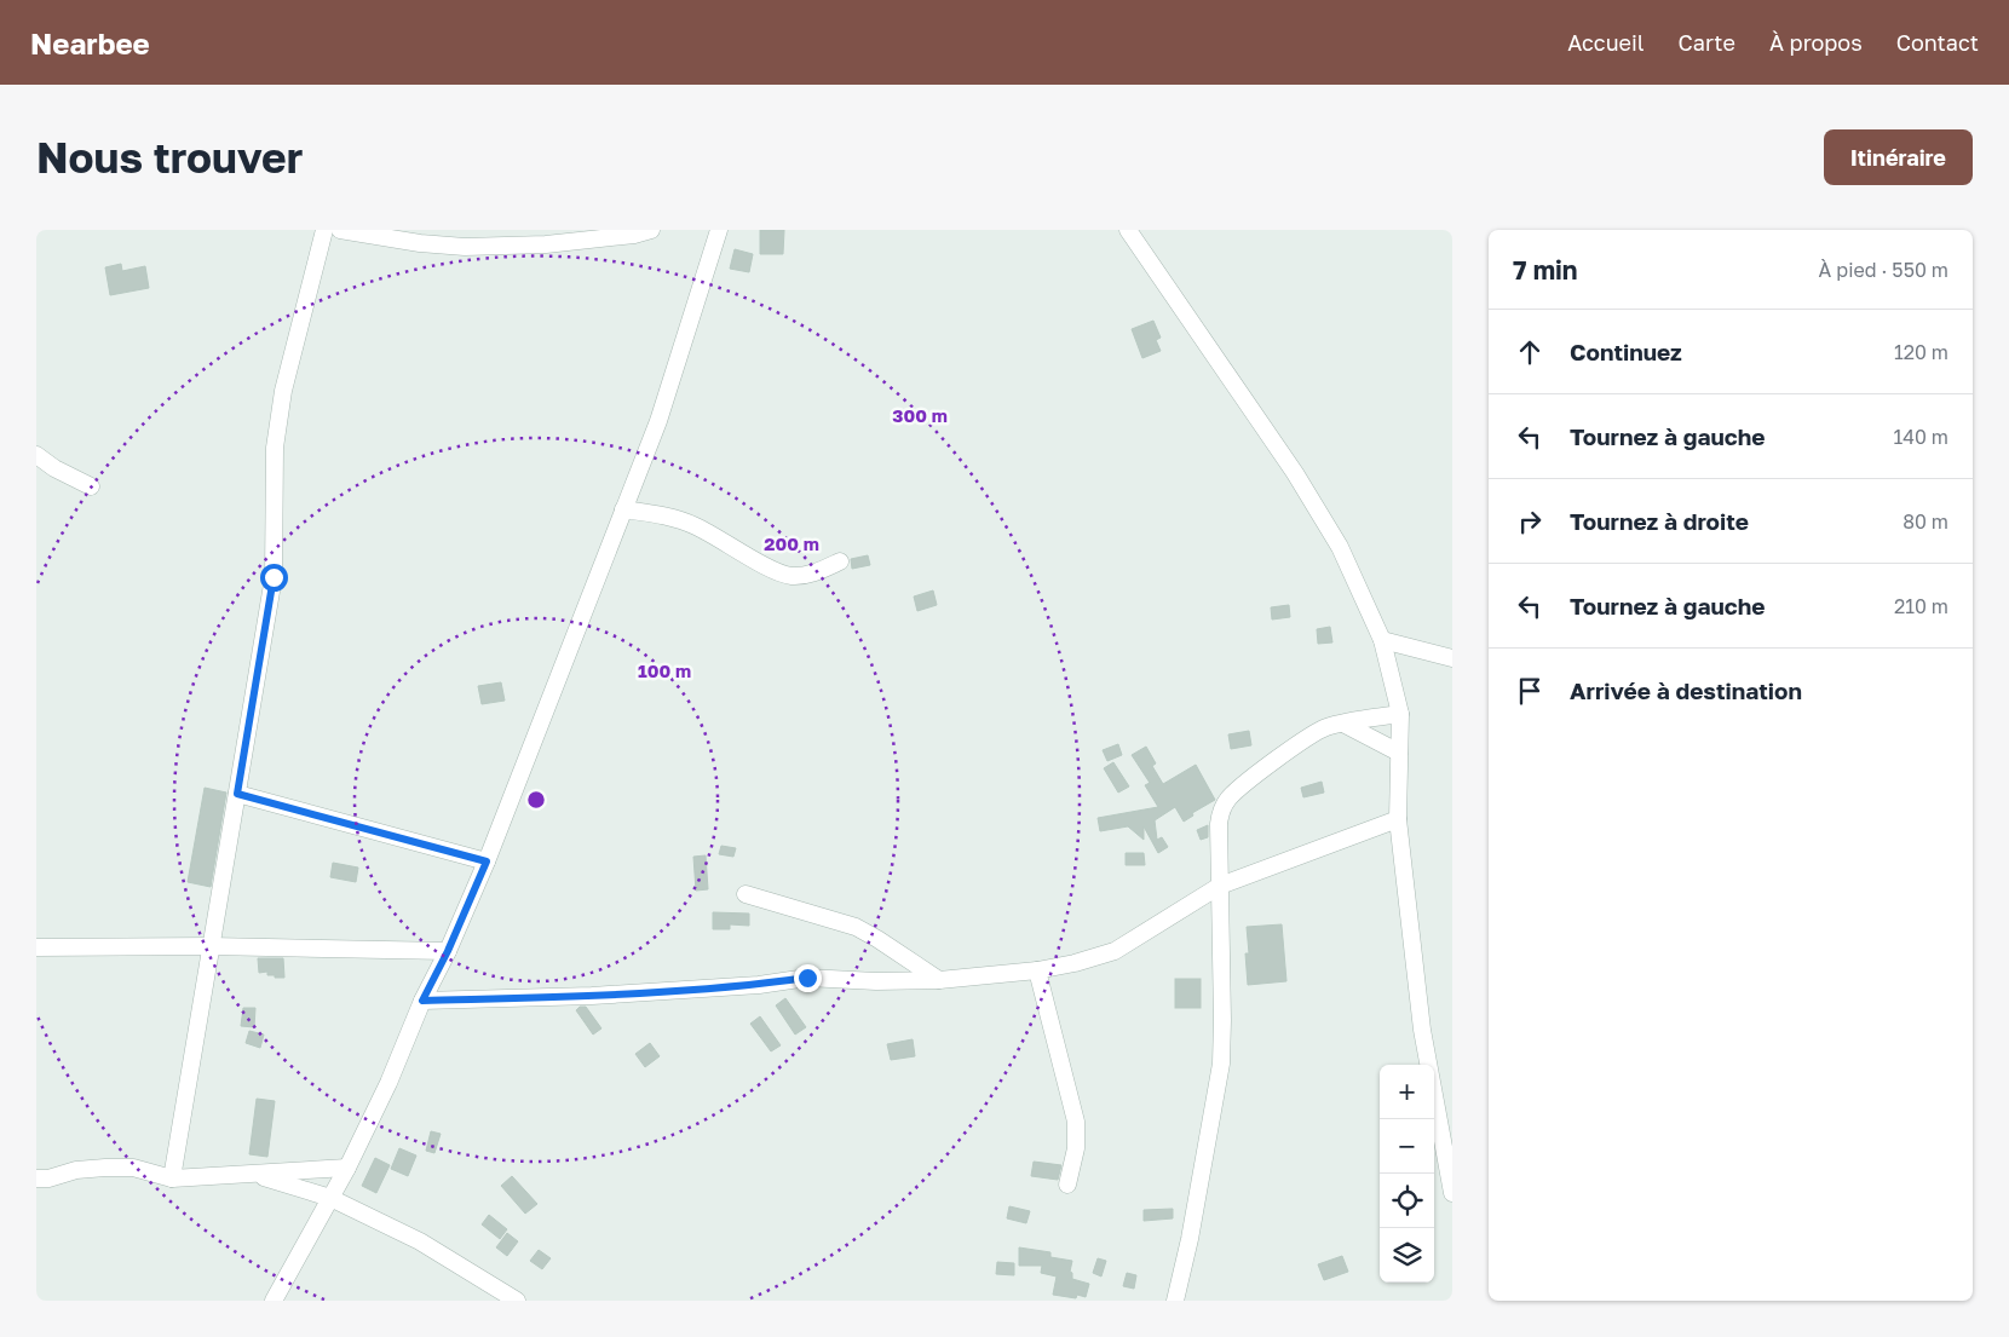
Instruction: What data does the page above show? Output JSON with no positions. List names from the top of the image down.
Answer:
{
  "page": {
    "header": "Nearbee",
    "nav": [
      "Accueil",
      "Carte",
      "À propos",
      "Contact"
    ],
    "buttons": "Itinéraire",
    "title": "Nous trouver",
    "heading": ["7 min", "À pied · 550 m"],
    "list": [
      ["Continuez", "120 m"],
      ["Tournez à gauche", "140 m"],
      ["Tournez à droite", "80 m"],
      ["Tournez à gauche", "210 m"],
      "Arrivée à destination"
    ],
    "map_buttons": ["+", "−"]
  },
  "rings": ["300 m", "200 m", "100 m"]
}
